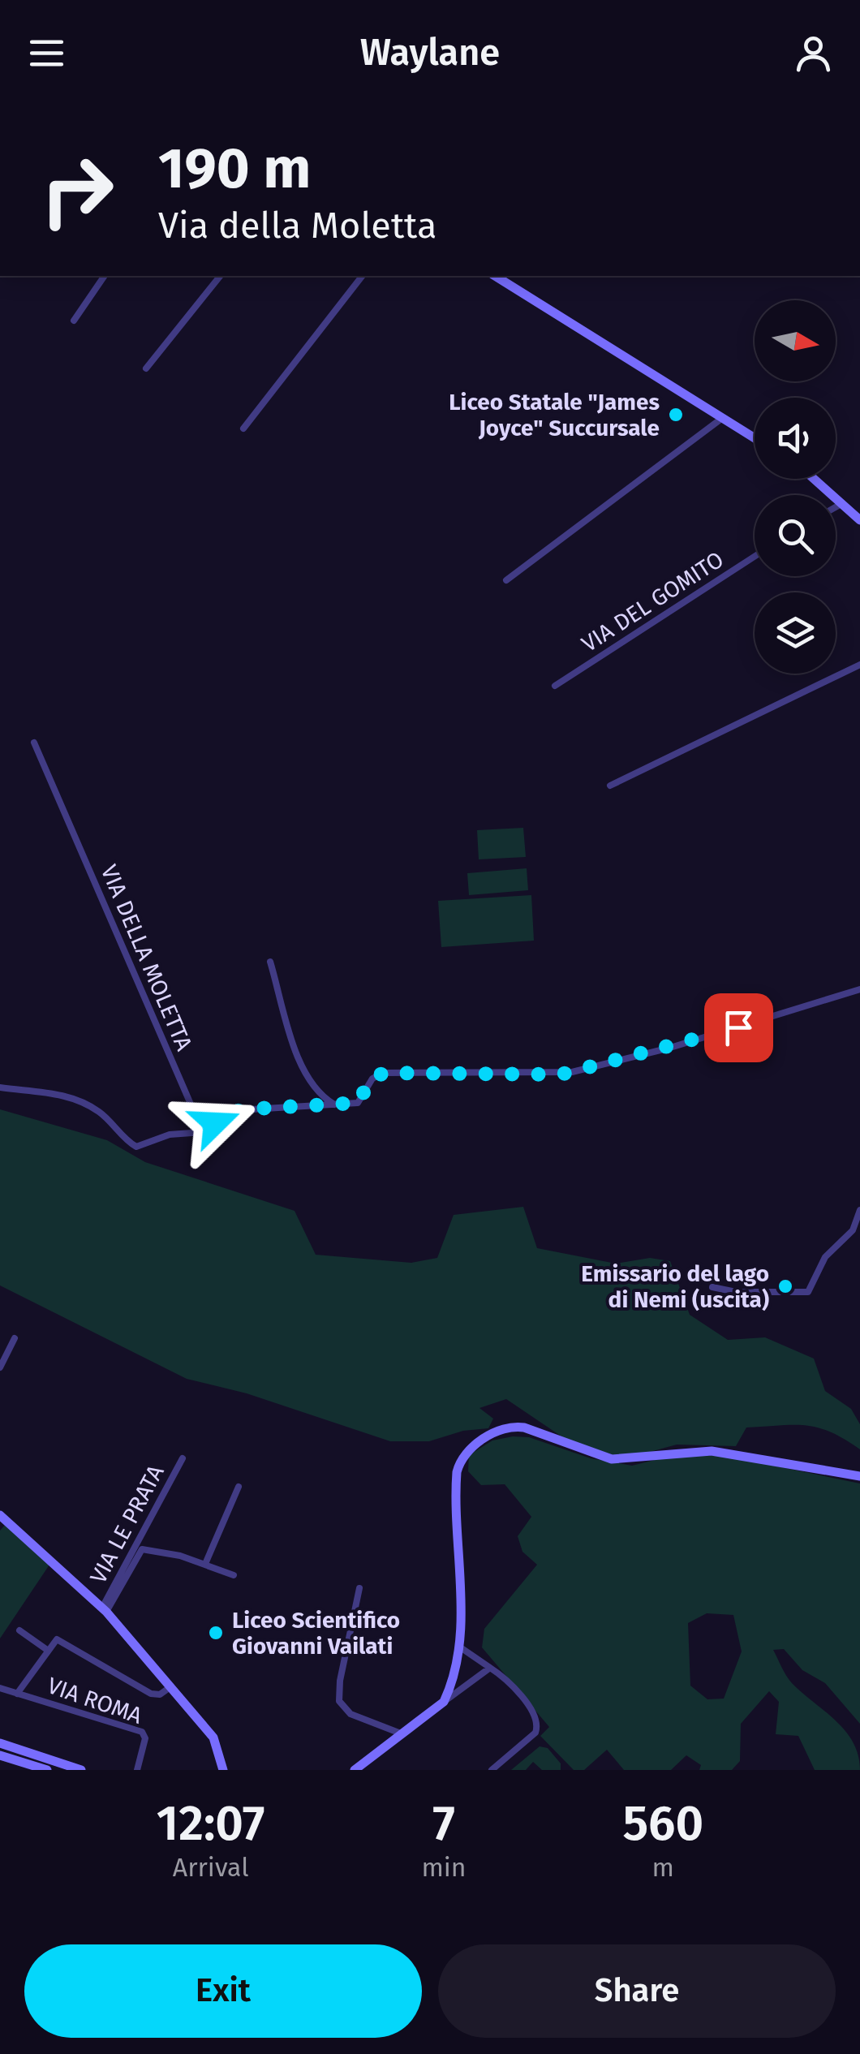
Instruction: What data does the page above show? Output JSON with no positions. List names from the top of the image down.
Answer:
{
  "streets": {
    "street": [
      "VIA DEL GOMITO",
      "VIA DELLA MOLETTA",
      "VIA LE PRATA",
      "VIA ROMA"
    ]
  },
  "places": ["Liceo Statale \"James Joyce\" Succursale", "Emissario del lago di Nemi (uscita)", "Liceo Scientifico Giovanni Vailati"],
  "north": "right",
  "page": {
    "header": "Waylane",
    "turn": ["190 m", "Via della Moletta"],
    "eta": [
      "12:07",
      "Arrival",
      "7",
      "min",
      "560",
      "m"
    ],
    "buttons": ["Exit", "Share"]
  }
}
